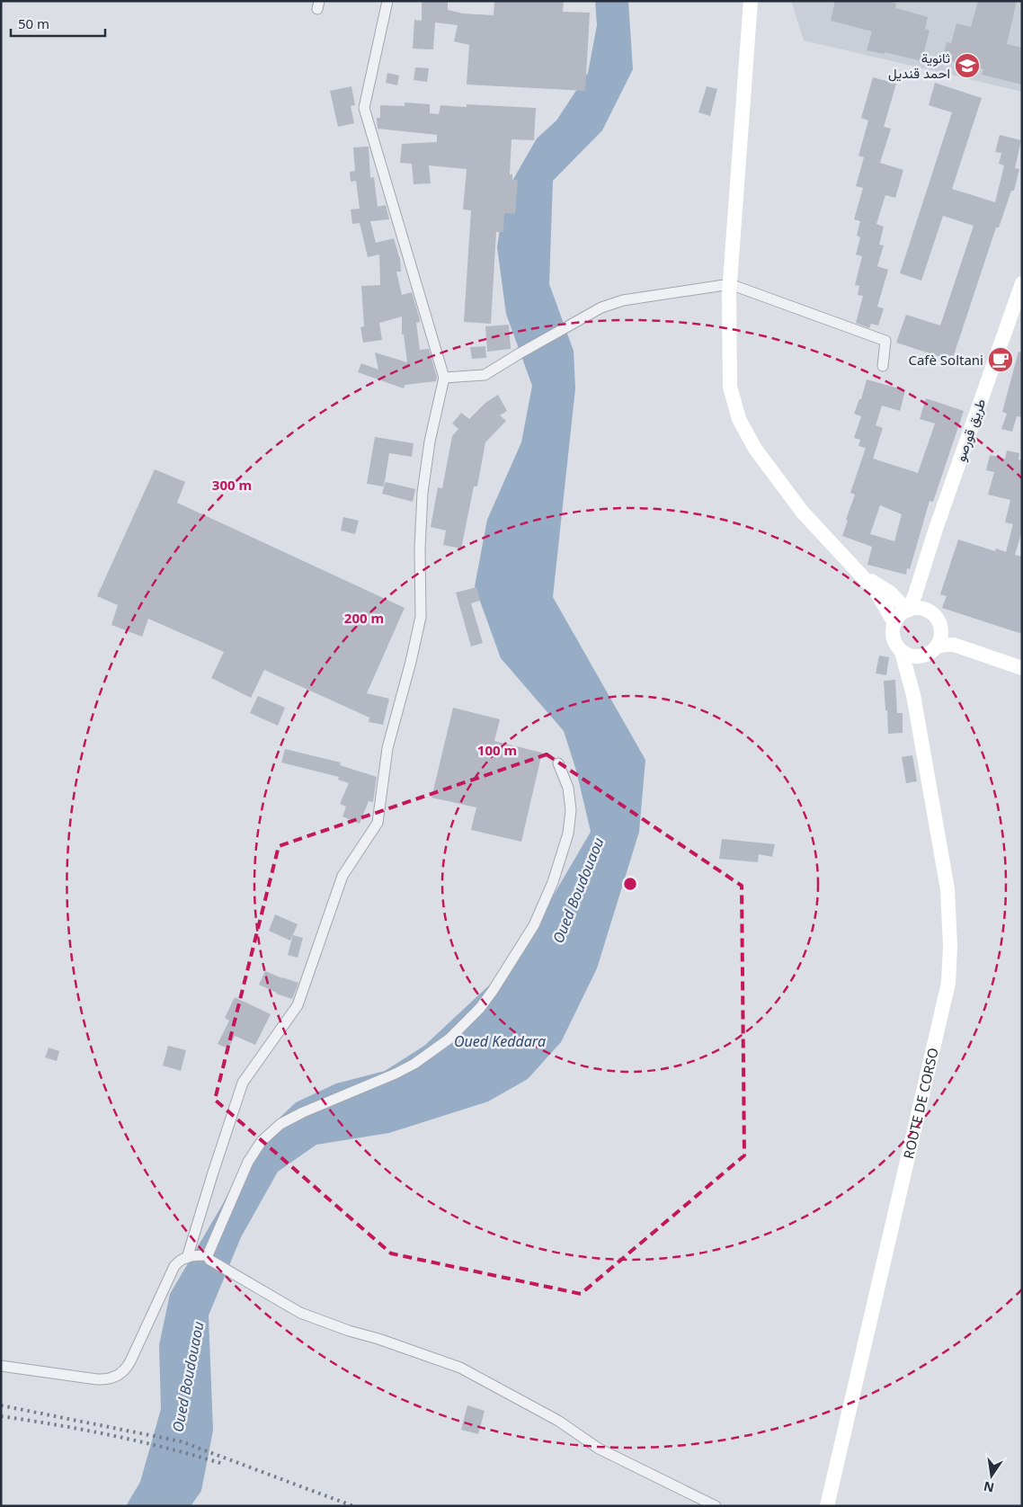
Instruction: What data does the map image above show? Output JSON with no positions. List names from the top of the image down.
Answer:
{
  "streets": {
    "main road": ["طريق قورصو", "ROUTE DE CORSO"]
  },
  "water": ["Oued Boudouaou", "Oued Keddara"],
  "places": {
    "school or university": ["ثانوية احمد قنديل"],
    "cafe": ["Cafè Soltani"]
  },
  "scale_bar": "50 m",
  "north": "bottom",
  "rings": ["300 m", "200 m", "100 m"]
}
